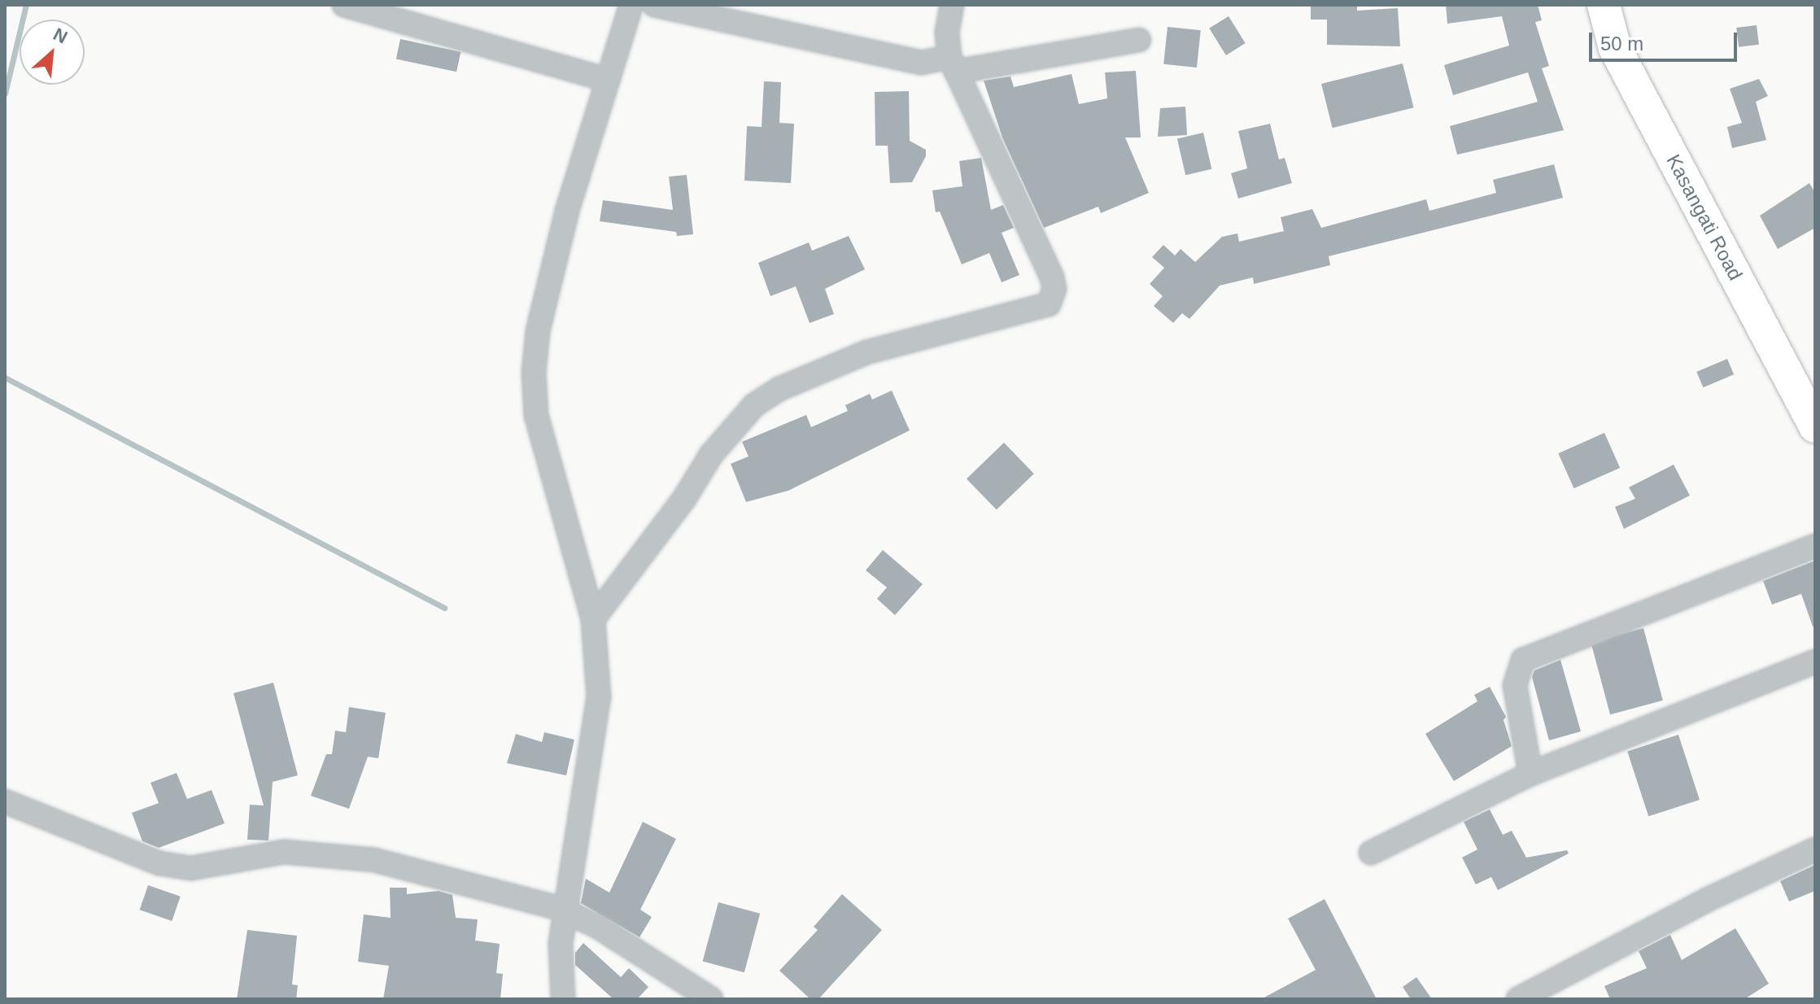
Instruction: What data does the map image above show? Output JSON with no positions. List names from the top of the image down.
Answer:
{
  "streets": {
    "street": ["Kasangati Road"]
  },
  "scale_bar": "50 m",
  "north": "top right"
}
